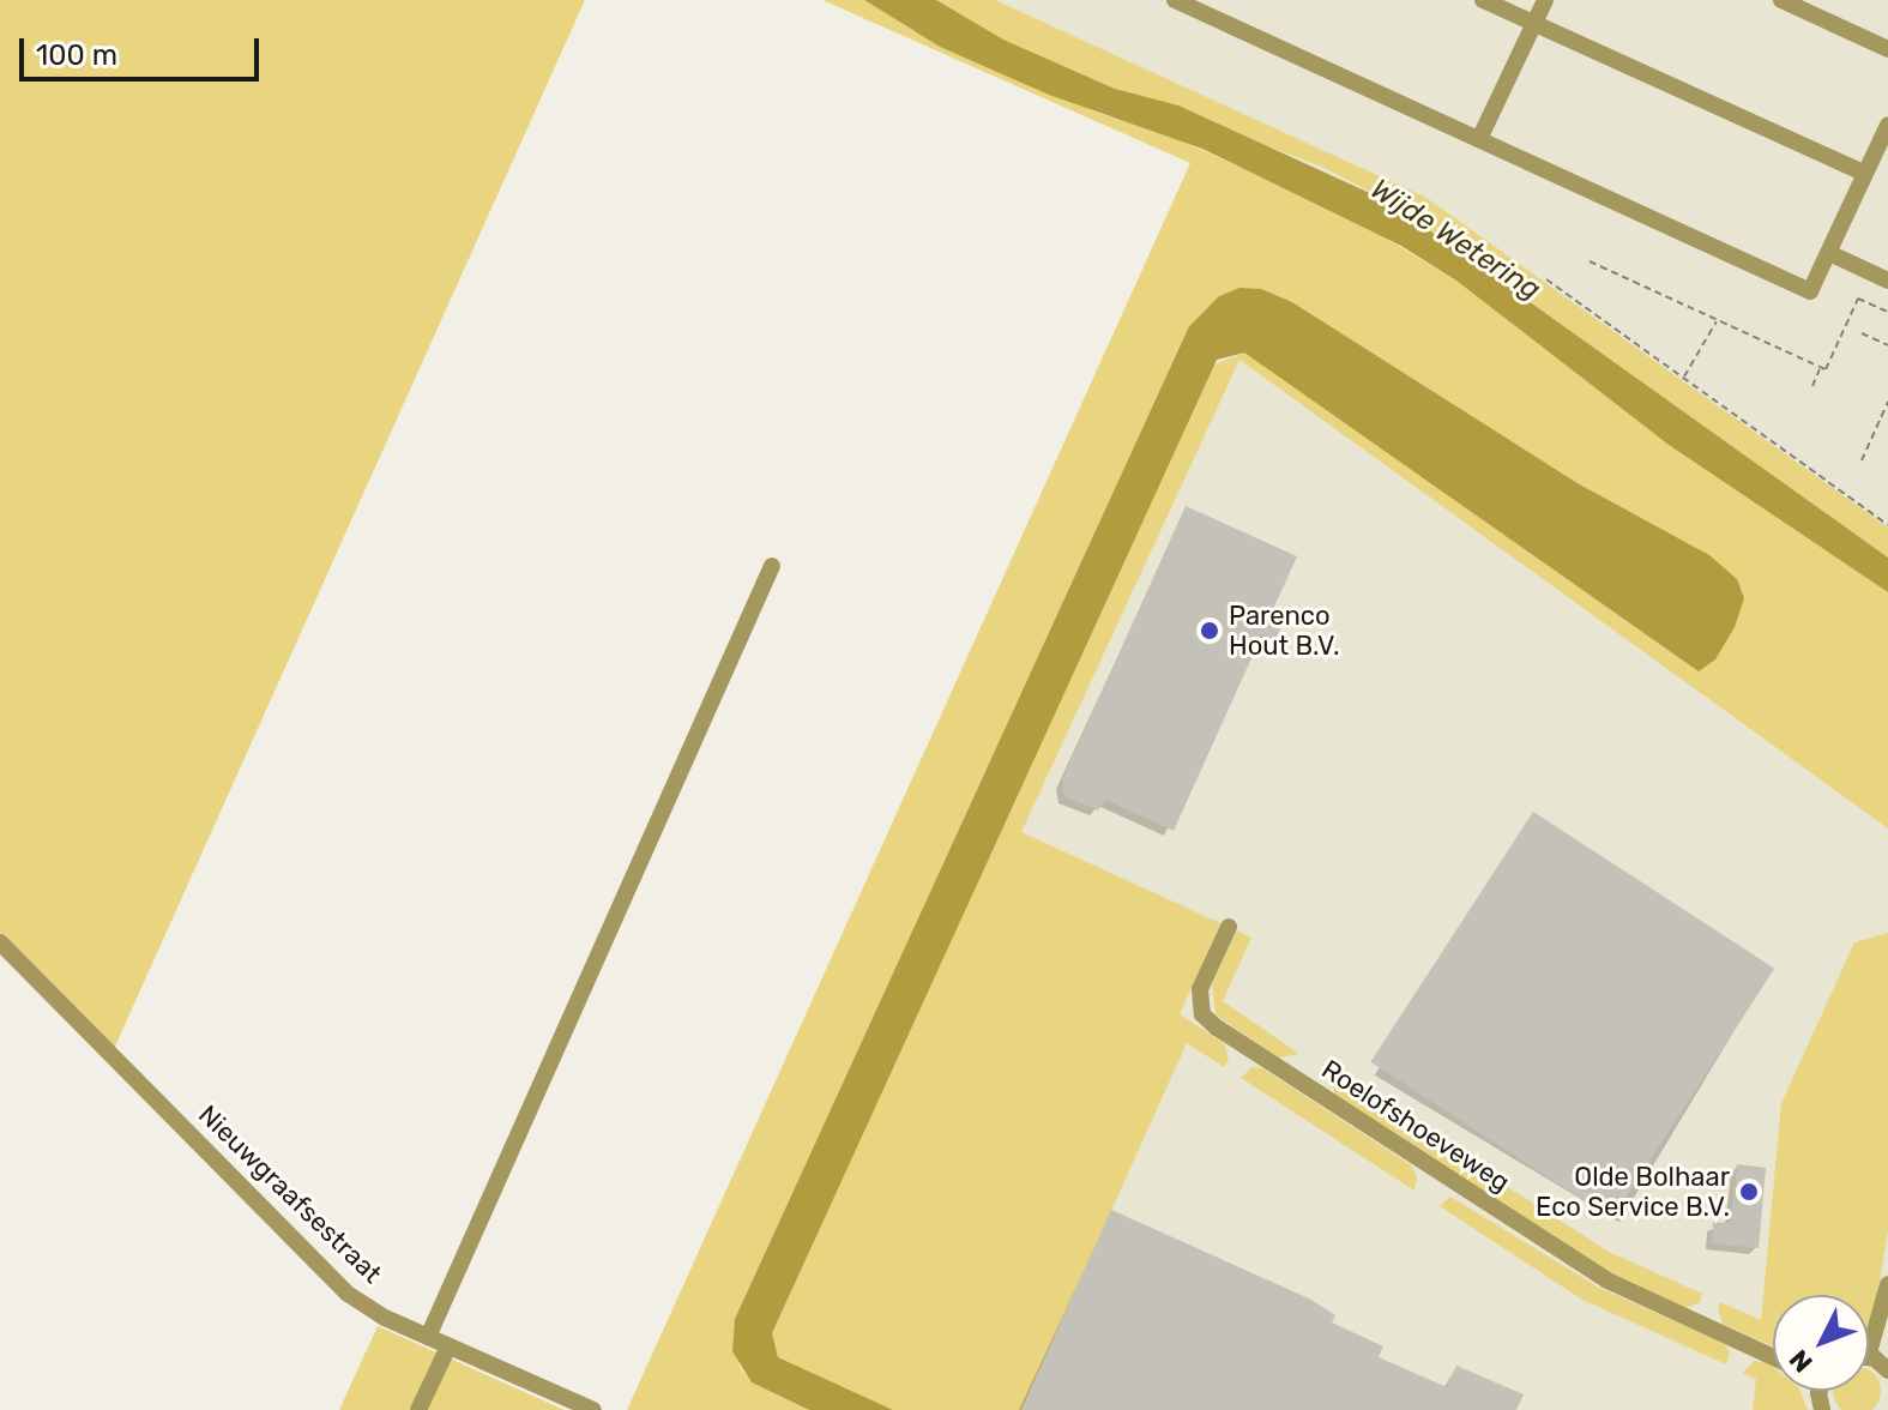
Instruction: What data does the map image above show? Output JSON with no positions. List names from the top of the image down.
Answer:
{
  "streets": {
    "street": ["Roelofshoeveweg", "Nieuwgraafsestraat"]
  },
  "water": ["Wijde Wetering"],
  "places": ["Parenco Hout B.V.", "Olde Bolhaar Eco Service B.V."],
  "scale_bar": "100 m",
  "north": "bottom left"
}
